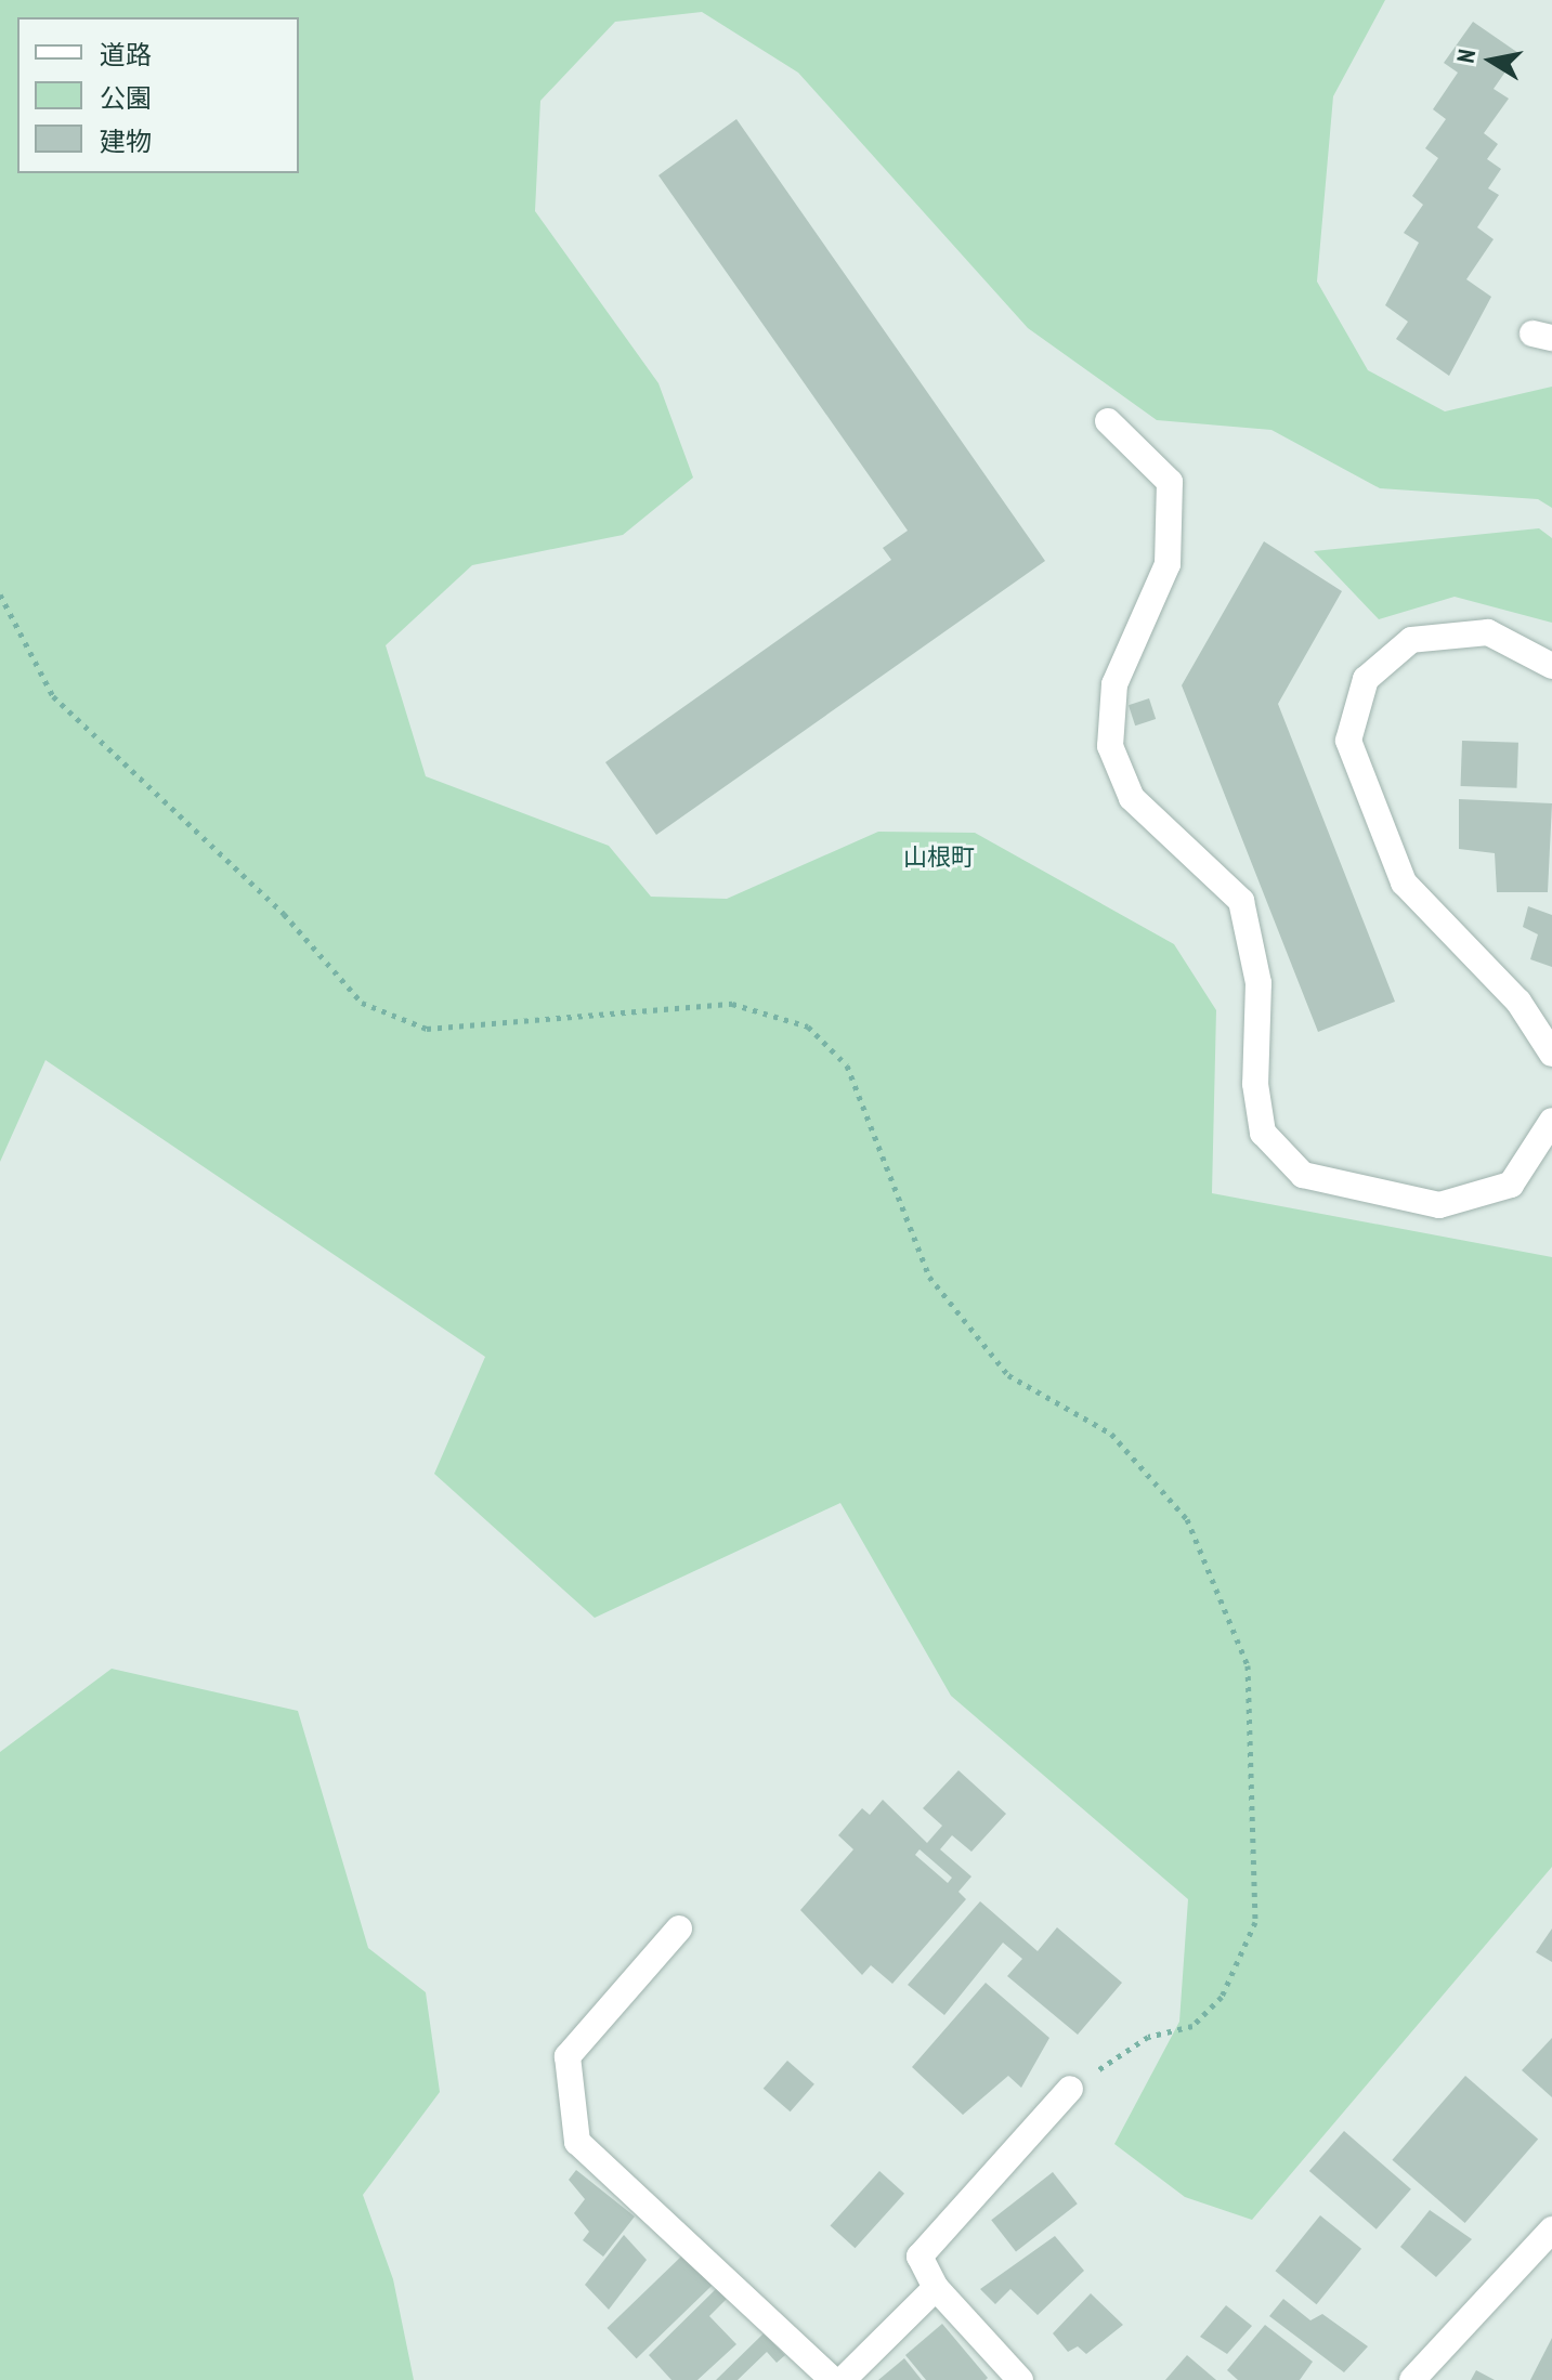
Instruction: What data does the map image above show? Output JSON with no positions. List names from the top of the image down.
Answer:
{
  "districts": ["山根町"],
  "legend": ["道路", "公園", "建物"],
  "north": "left"
}
